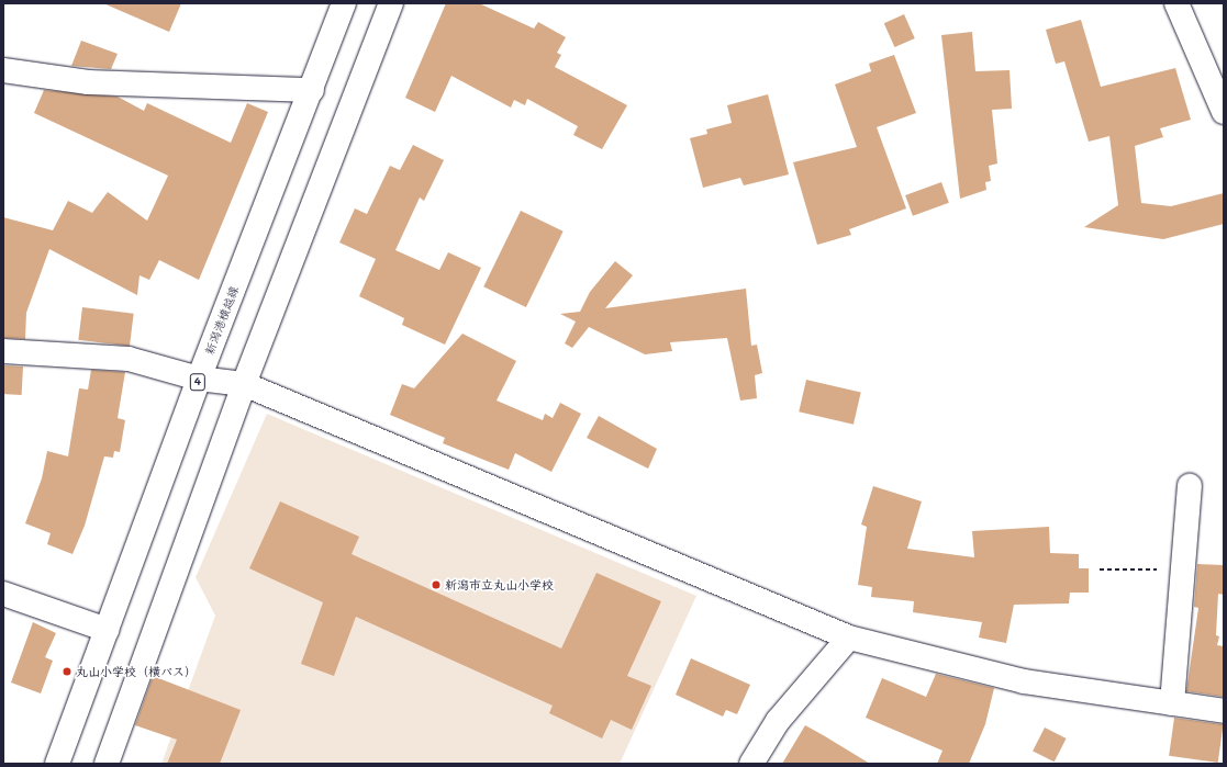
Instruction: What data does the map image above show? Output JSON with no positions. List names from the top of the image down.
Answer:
{
  "streets": {
    "street": ["新潟港横越線", "4"]
  },
  "places": ["新潟市立丸山小学校", "丸山小学校（横バス）"]
}
